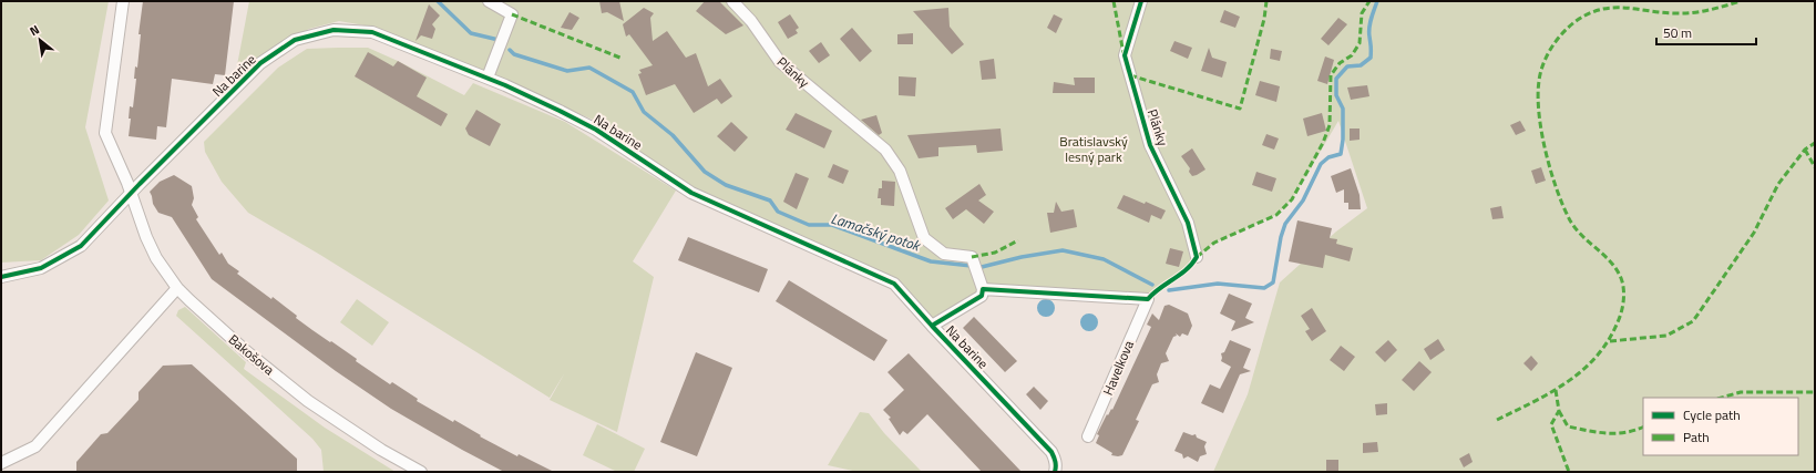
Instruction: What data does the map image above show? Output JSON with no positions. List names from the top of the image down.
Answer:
{
  "streets": {
    "street": [
      "Plánky",
      "Na barine",
      "Bakošova",
      "Havelkova"
    ]
  },
  "crossings": [
    ["Plánky", "Havelkova"],
    ["Na barine", "Bakošova"]
  ],
  "water": ["Lamačský potok"],
  "parks": ["Bratislavský lesný park"],
  "legend": ["Cycle path", "Path"],
  "scale_bar": "50 m",
  "north": "top left"
}
